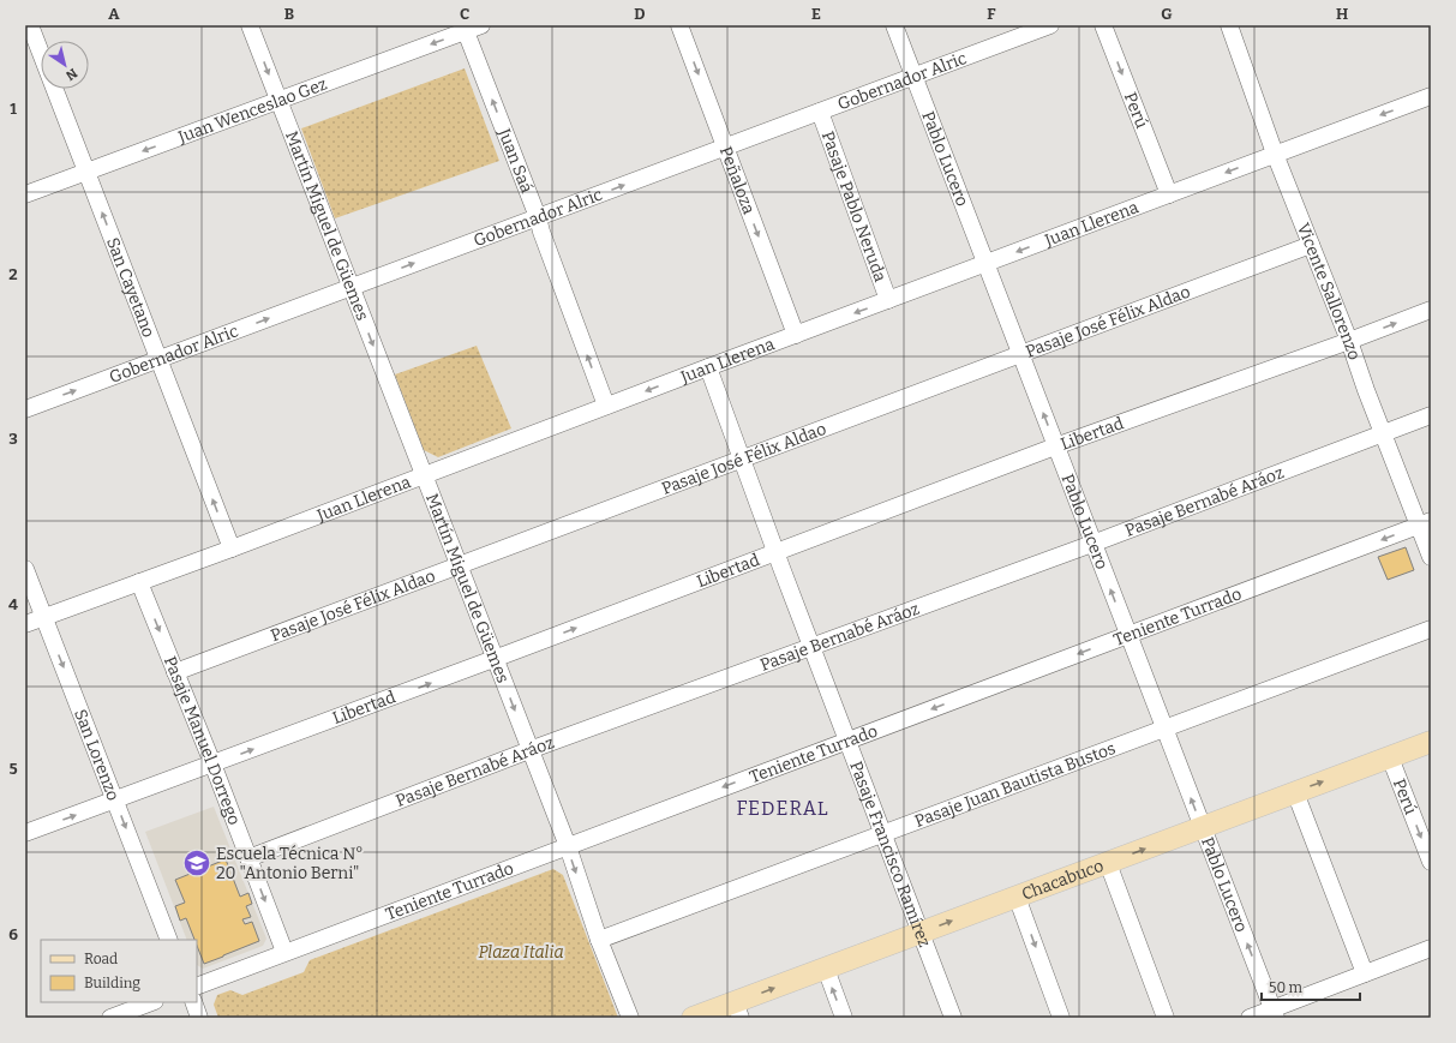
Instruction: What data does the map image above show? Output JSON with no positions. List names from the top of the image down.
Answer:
{
  "streets": {
    "main road": ["Chacabuco"],
    "street": [
      "Gobernador Alric",
      "Juan Wenceslao Gez",
      "Perú",
      "Pablo Lucero",
      "Juan Saá",
      "Peñaloza",
      "Pasaje Pablo Neruda",
      "Juan Llerena",
      "Martín Miguel de Güemes",
      "San Cayetano",
      "Vicente Sallorenzo",
      "Pasaje José Félix Aldao",
      "Libertad",
      "Pasaje Bernabé Aráoz",
      "Teniente Turrado",
      "Pasaje Manuel Dorrego",
      "San Lorenzo",
      "Pasaje Juan Bautista Bustos",
      "Pasaje Francisco Ramírez"
    ]
  },
  "crossings": [
    ["Gobernador Alric", "Pablo Lucero"],
    ["Gobernador Alric", "Juan Saá"],
    ["Gobernador Alric", "Peñaloza"],
    ["Gobernador Alric", "Pasaje Pablo Neruda"],
    ["Gobernador Alric", "Martín Miguel de Güemes"],
    ["Gobernador Alric", "San Cayetano"],
    ["Juan Wenceslao Gez", "Juan Saá"],
    ["Juan Wenceslao Gez", "Martín Miguel de Güemes"],
    ["Juan Wenceslao Gez", "San Cayetano"],
    ["Perú", "Juan Llerena"],
    ["Perú", "Chacabuco"],
    ["Pablo Lucero", "Juan Llerena"],
    ["Pablo Lucero", "Pasaje José Félix Aldao"],
    ["Pablo Lucero", "Libertad"],
    ["Pablo Lucero", "Pasaje Bernabé Aráoz"],
    ["Pablo Lucero", "Teniente Turrado"],
    ["Pablo Lucero", "Pasaje Juan Bautista Bustos"],
    ["Pablo Lucero", "Chacabuco"],
    ["Juan Saá", "Juan Llerena"],
    ["Peñaloza", "Juan Llerena"],
    ["Pasaje Pablo Neruda", "Juan Llerena"],
    ["Juan Llerena", "Martín Miguel de Güemes"],
    ["Juan Llerena", "San Cayetano"],
    ["Juan Llerena", "Vicente Sallorenzo"],
    ["Juan Llerena", "Pasaje Manuel Dorrego"],
    ["Juan Llerena", "San Lorenzo"],
    ["Juan Llerena", "Pasaje Francisco Ramírez"],
    ["Martín Miguel de Güemes", "Pasaje José Félix Aldao"],
    ["Martín Miguel de Güemes", "Libertad"],
    ["Martín Miguel de Güemes", "Pasaje Bernabé Aráoz"],
    ["Martín Miguel de Güemes", "Teniente Turrado"],
    ["Martín Miguel de Güemes", "Pasaje Juan Bautista Bustos"],
    ["Vicente Sallorenzo", "Pasaje José Félix Aldao"],
    ["Vicente Sallorenzo", "Libertad"],
    ["Vicente Sallorenzo", "Pasaje Bernabé Aráoz"],
    ["Vicente Sallorenzo", "Teniente Turrado"],
    ["Pasaje José Félix Aldao", "Pasaje Manuel Dorrego"],
    ["Pasaje José Félix Aldao", "Pasaje Francisco Ramírez"],
    ["Libertad", "Pasaje Manuel Dorrego"],
    ["Libertad", "San Lorenzo"],
    ["Libertad", "Pasaje Francisco Ramírez"],
    ["Pasaje Bernabé Aráoz", "Pasaje Manuel Dorrego"],
    ["Pasaje Bernabé Aráoz", "Pasaje Francisco Ramírez"],
    ["Teniente Turrado", "Pasaje Manuel Dorrego"],
    ["Teniente Turrado", "Pasaje Francisco Ramírez"],
    ["Pasaje Juan Bautista Bustos", "Pasaje Francisco Ramírez"],
    ["Pasaje Francisco Ramírez", "Chacabuco"]
  ],
  "one_way": [
    "Gobernador Alric",
    "Juan Wenceslao Gez",
    "Juan Saá",
    "Peñaloza",
    "Juan Llerena",
    "Martín Miguel de Güemes",
    "San Cayetano",
    "Libertad",
    "Teniente Turrado",
    "Pasaje Manuel Dorrego",
    "San Lorenzo",
    "Chacabuco"
  ],
  "districts": ["FEDERAL"],
  "parks": ["Plaza Italia"],
  "places": {
    "school or university": ["Escuela Técnica N° 20 \"Antonio Berni\""]
  },
  "legend": ["Road", "Building"],
  "scale_bar": "50 m",
  "north": "bottom right",
  "grid": {
    "columns": [
      "A",
      "B",
      "C",
      "D",
      "E",
      "F",
      "G",
      "H"
    ],
    "rows": [
      "1",
      "2",
      "3",
      "4",
      "5",
      "6"
    ]
  }
}
